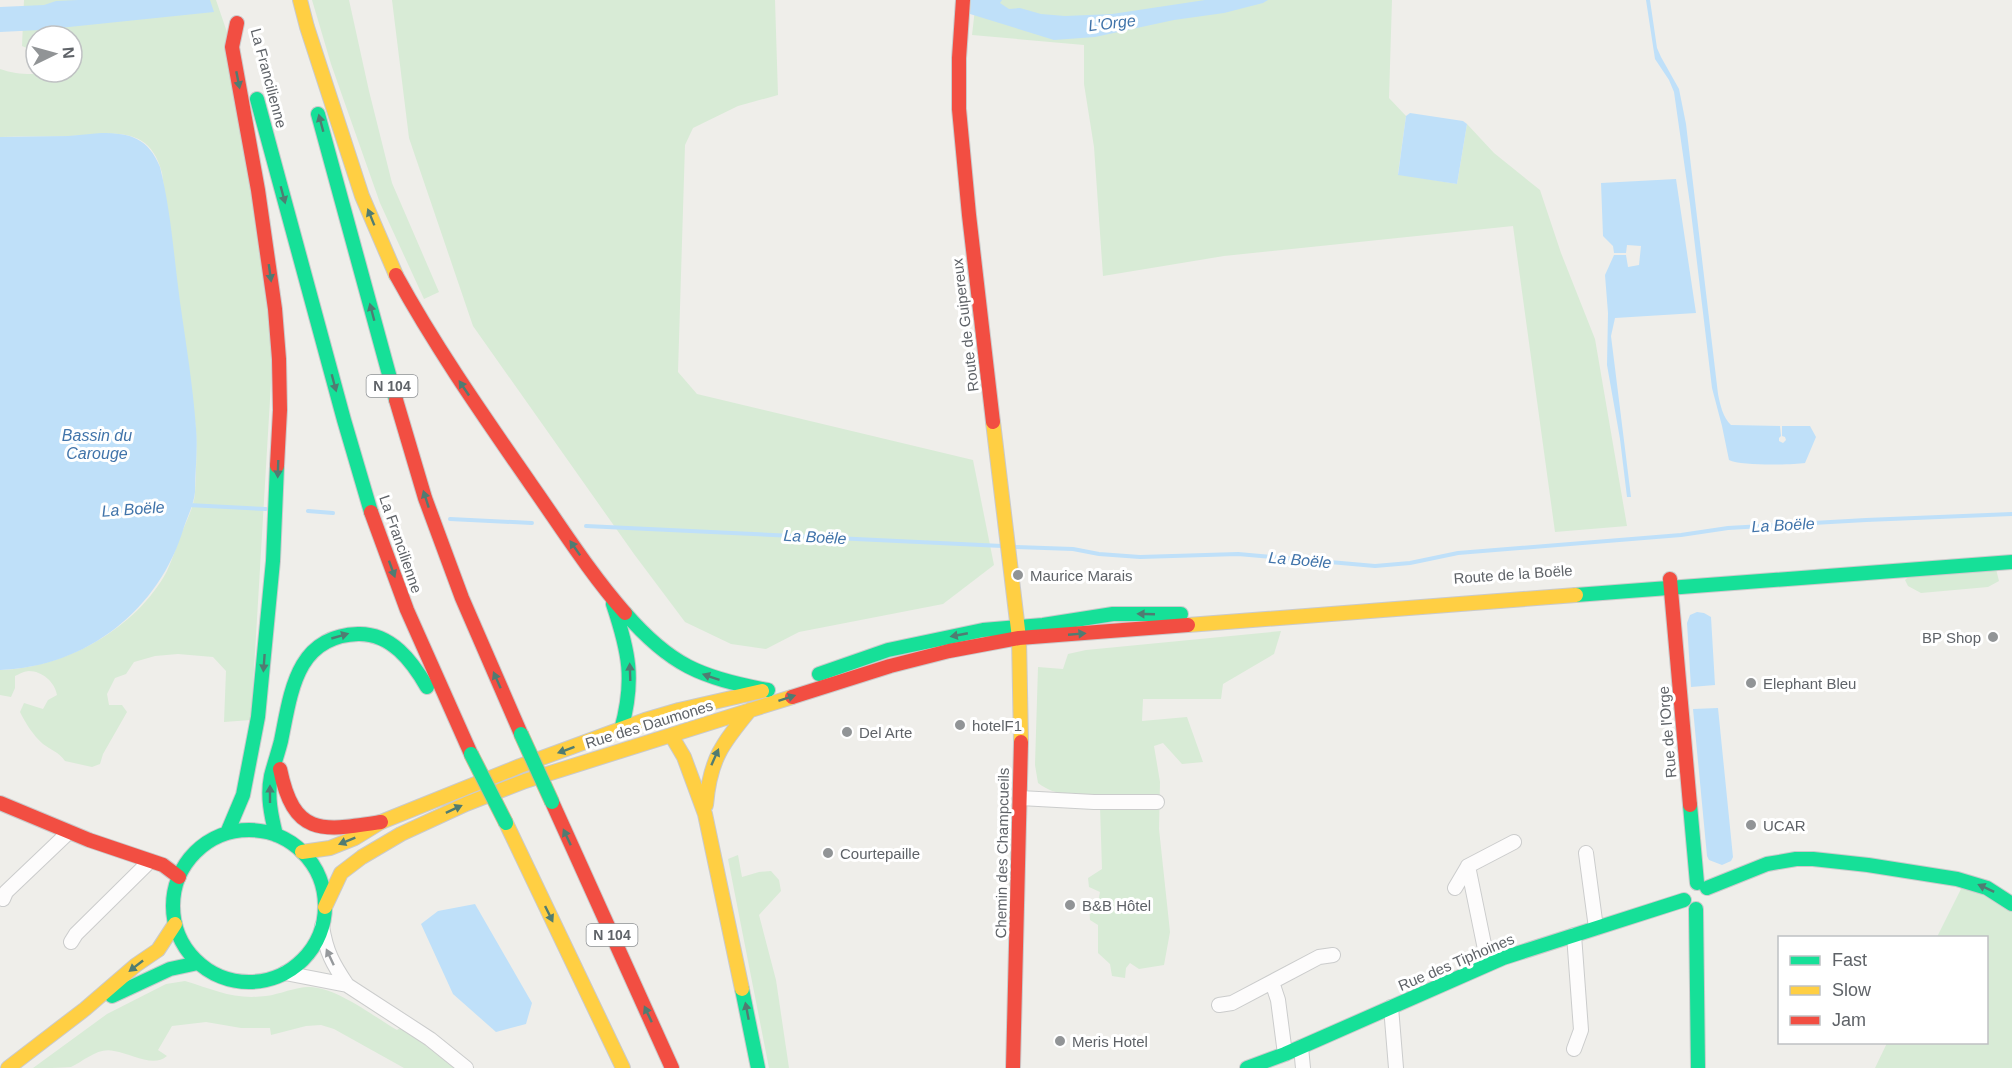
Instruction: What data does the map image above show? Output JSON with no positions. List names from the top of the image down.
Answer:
{
  "streets": {
    "main road": [
      "La Francilienne",
      "Route de Guipereux",
      "N 104",
      "Route de la Boële",
      "Rue des Daumones",
      "Rue de l'Orge",
      "Chemin des Champcueils",
      "Rue des Tiphoines"
    ]
  },
  "crossings": [
    ["La Francilienne", "Rue des Daumones"],
    ["Route de Guipereux", "Route de la Boële"],
    ["Route de Guipereux", "Rue des Daumones"],
    ["Route de Guipereux", "Chemin des Champcueils"],
    ["Route de la Boële", "Rue des Daumones"],
    ["Route de la Boële", "Rue de l'Orge"],
    ["Route de la Boële", "Chemin des Champcueils"],
    ["Rue des Daumones", "Chemin des Champcueils"]
  ],
  "water": ["L'Orge", "Bassin du Carouge", "La Boële"],
  "places": [
    "Maurice Marais",
    "BP Shop",
    "Elephant Bleu",
    "hotelF1",
    "Del Arte",
    "UCAR",
    "Courtepaille",
    "B&B Hôtel",
    "Meris Hotel"
  ],
  "legend": ["Fast", "Slow", "Jam"],
  "north": "right"
}
